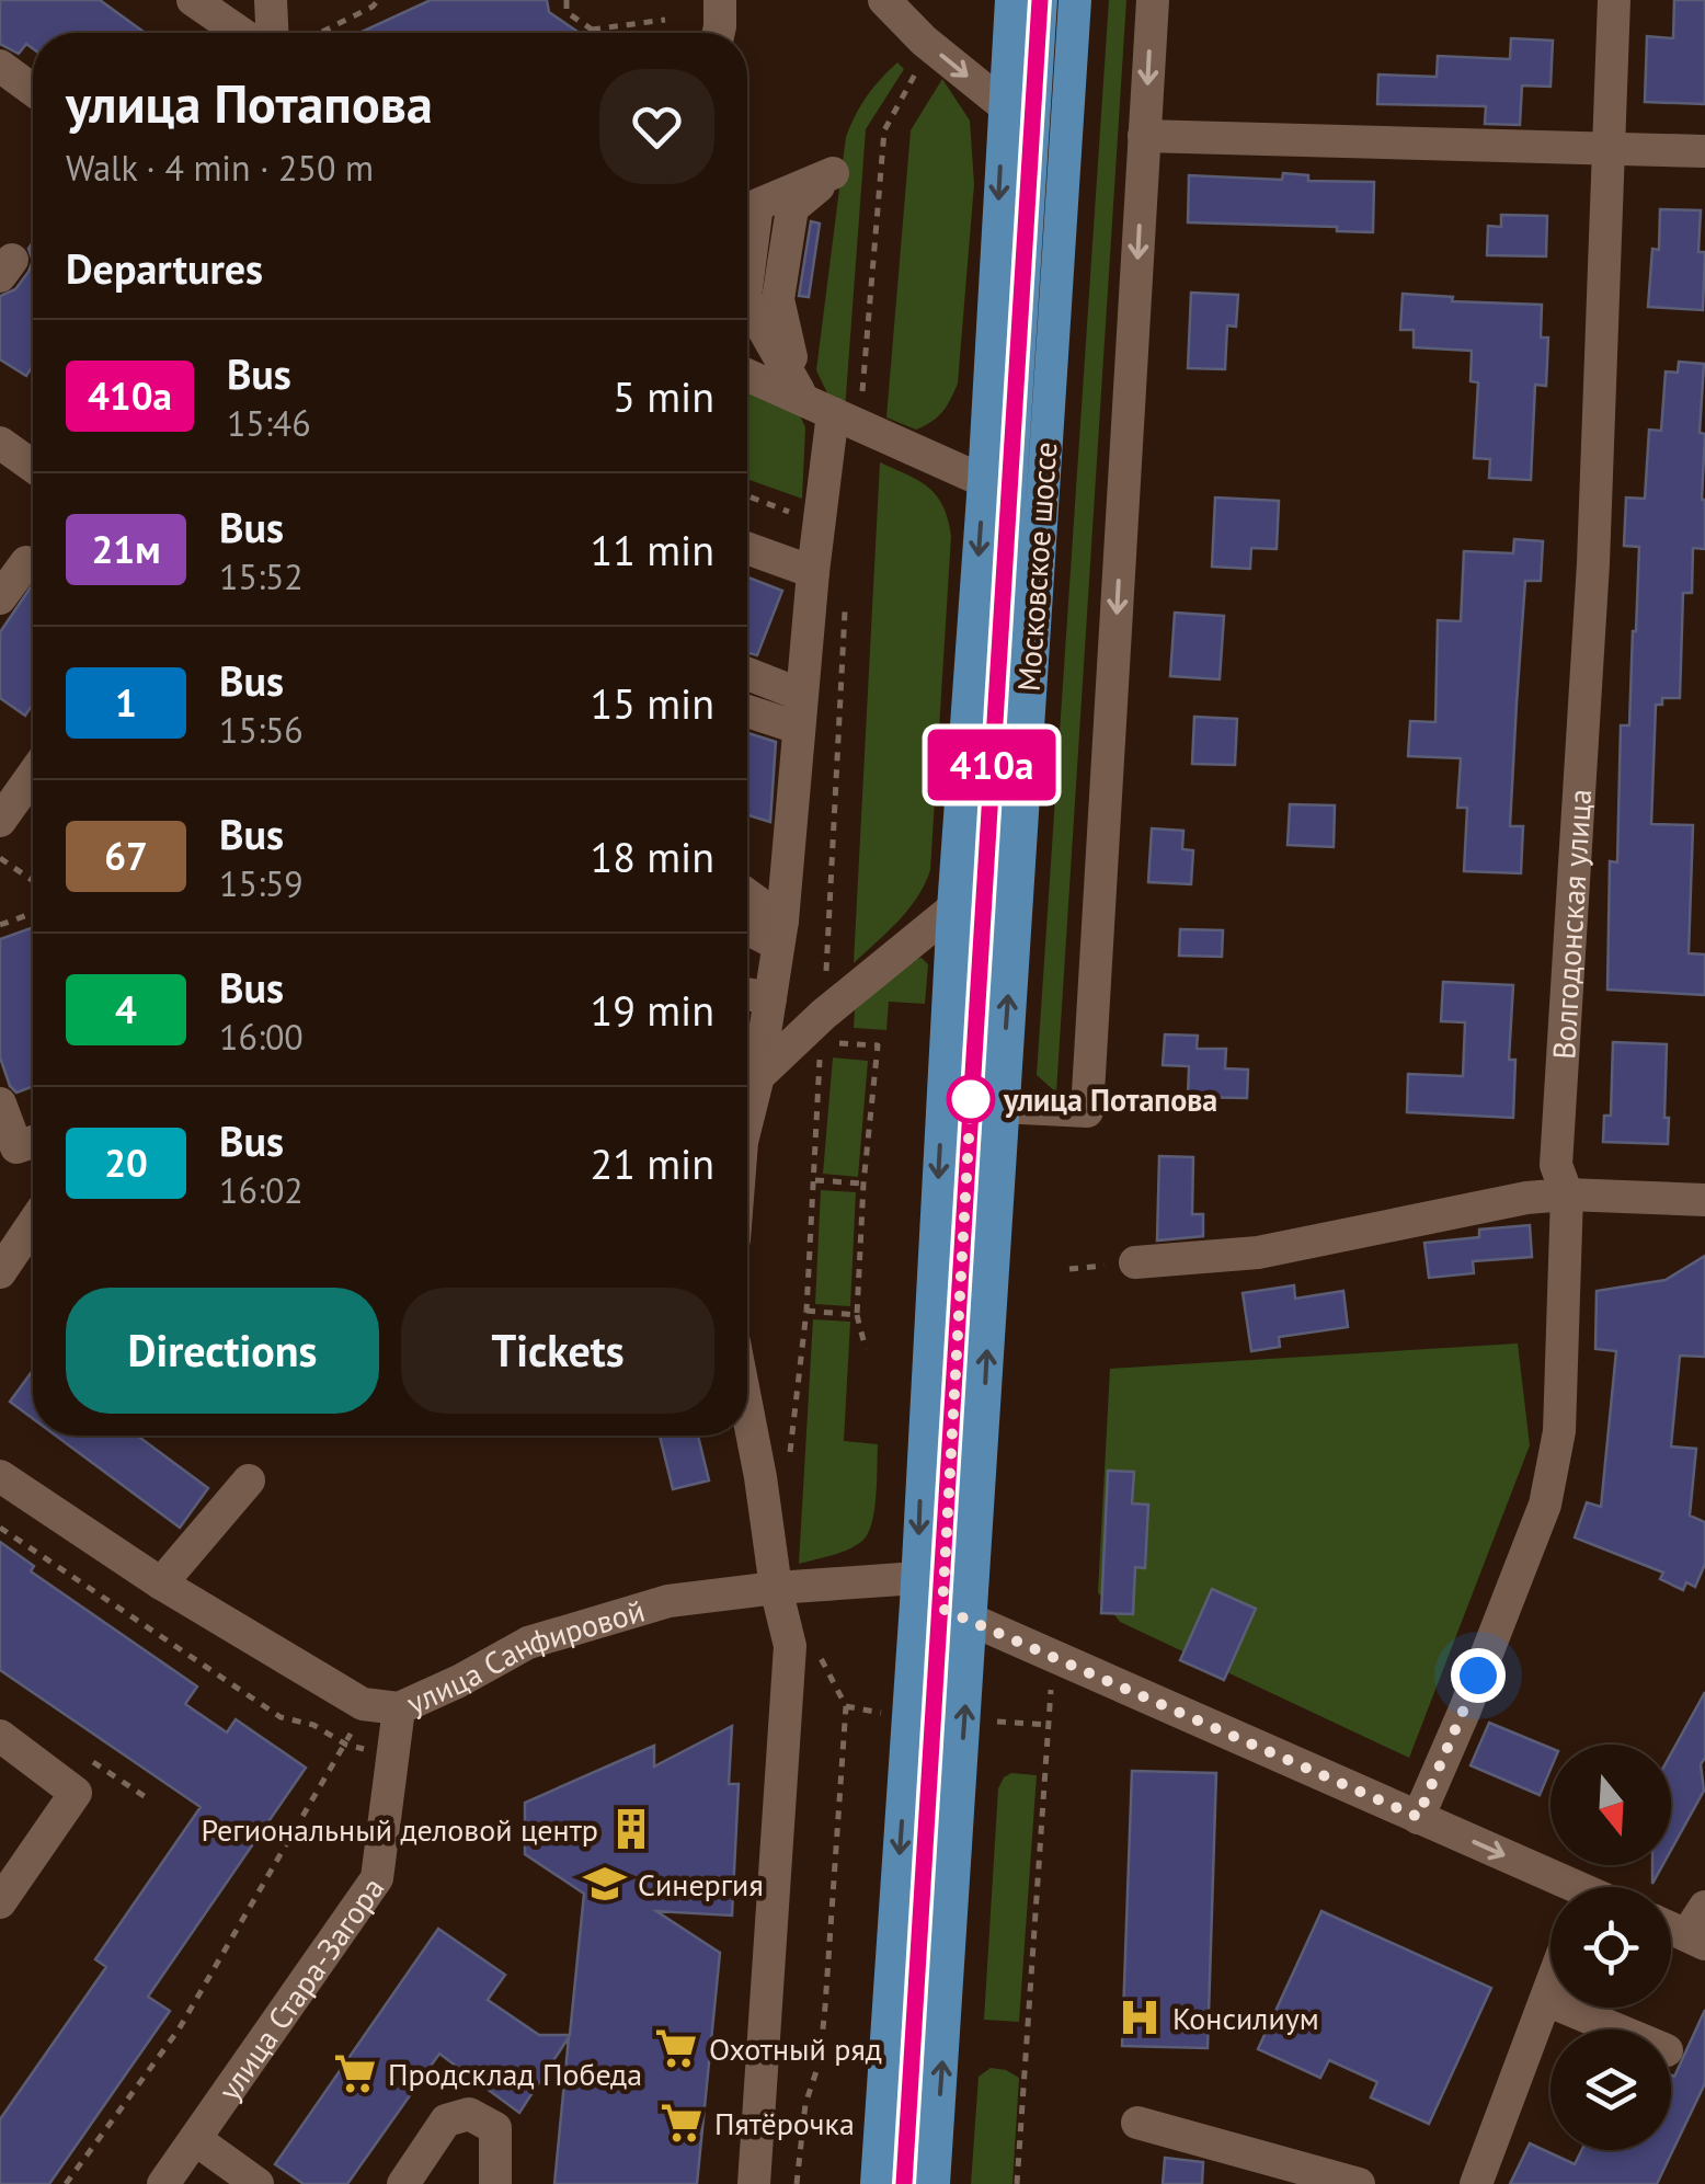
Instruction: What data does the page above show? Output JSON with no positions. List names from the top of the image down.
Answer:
{
  "streets": {
    "main road": ["Московское шоссе"],
    "street": ["Волгодонская улица", "улица Санфировой", "улица Стара-Загора"]
  },
  "crossings": [
    ["Московское шоссе", "улица Санфировой"],
    ["улица Санфировой", "улица Стара-Загора"]
  ],
  "places": {
    "other": ["улица Потапова"],
    "building": ["Региональный деловой центр"],
    "school or university": ["Синергия"],
    "hospital": ["Консилиум"],
    "supermarket": ["Охотный ряд", "Продсклад Победа", "Пятёрочка"]
  },
  "lines": ["bus line 410а"],
  "north": "bottom",
  "page": {
    "on_map": "410а",
    "heading": [
      ["улица Потапова", "Walk · 4 min · 250 m"],
      "Departures"
    ],
    "list": [
      {
        "mark": "410а",
        "name": "Bus",
        "note": "15:46",
        "value": "5 min"
      },
      {
        "mark": "21м",
        "name": "Bus",
        "note": "15:52",
        "value": "11 min"
      },
      {
        "mark": "1",
        "name": "Bus",
        "note": "15:56",
        "value": "15 min"
      },
      {
        "mark": "67",
        "name": "Bus",
        "note": "15:59",
        "value": "18 min"
      },
      {
        "mark": "4",
        "name": "Bus",
        "note": "16:00",
        "value": "19 min"
      },
      {
        "mark": "20",
        "name": "Bus",
        "note": "16:02",
        "value": "21 min"
      }
    ],
    "buttons": ["Directions", "Tickets"]
  }
}
